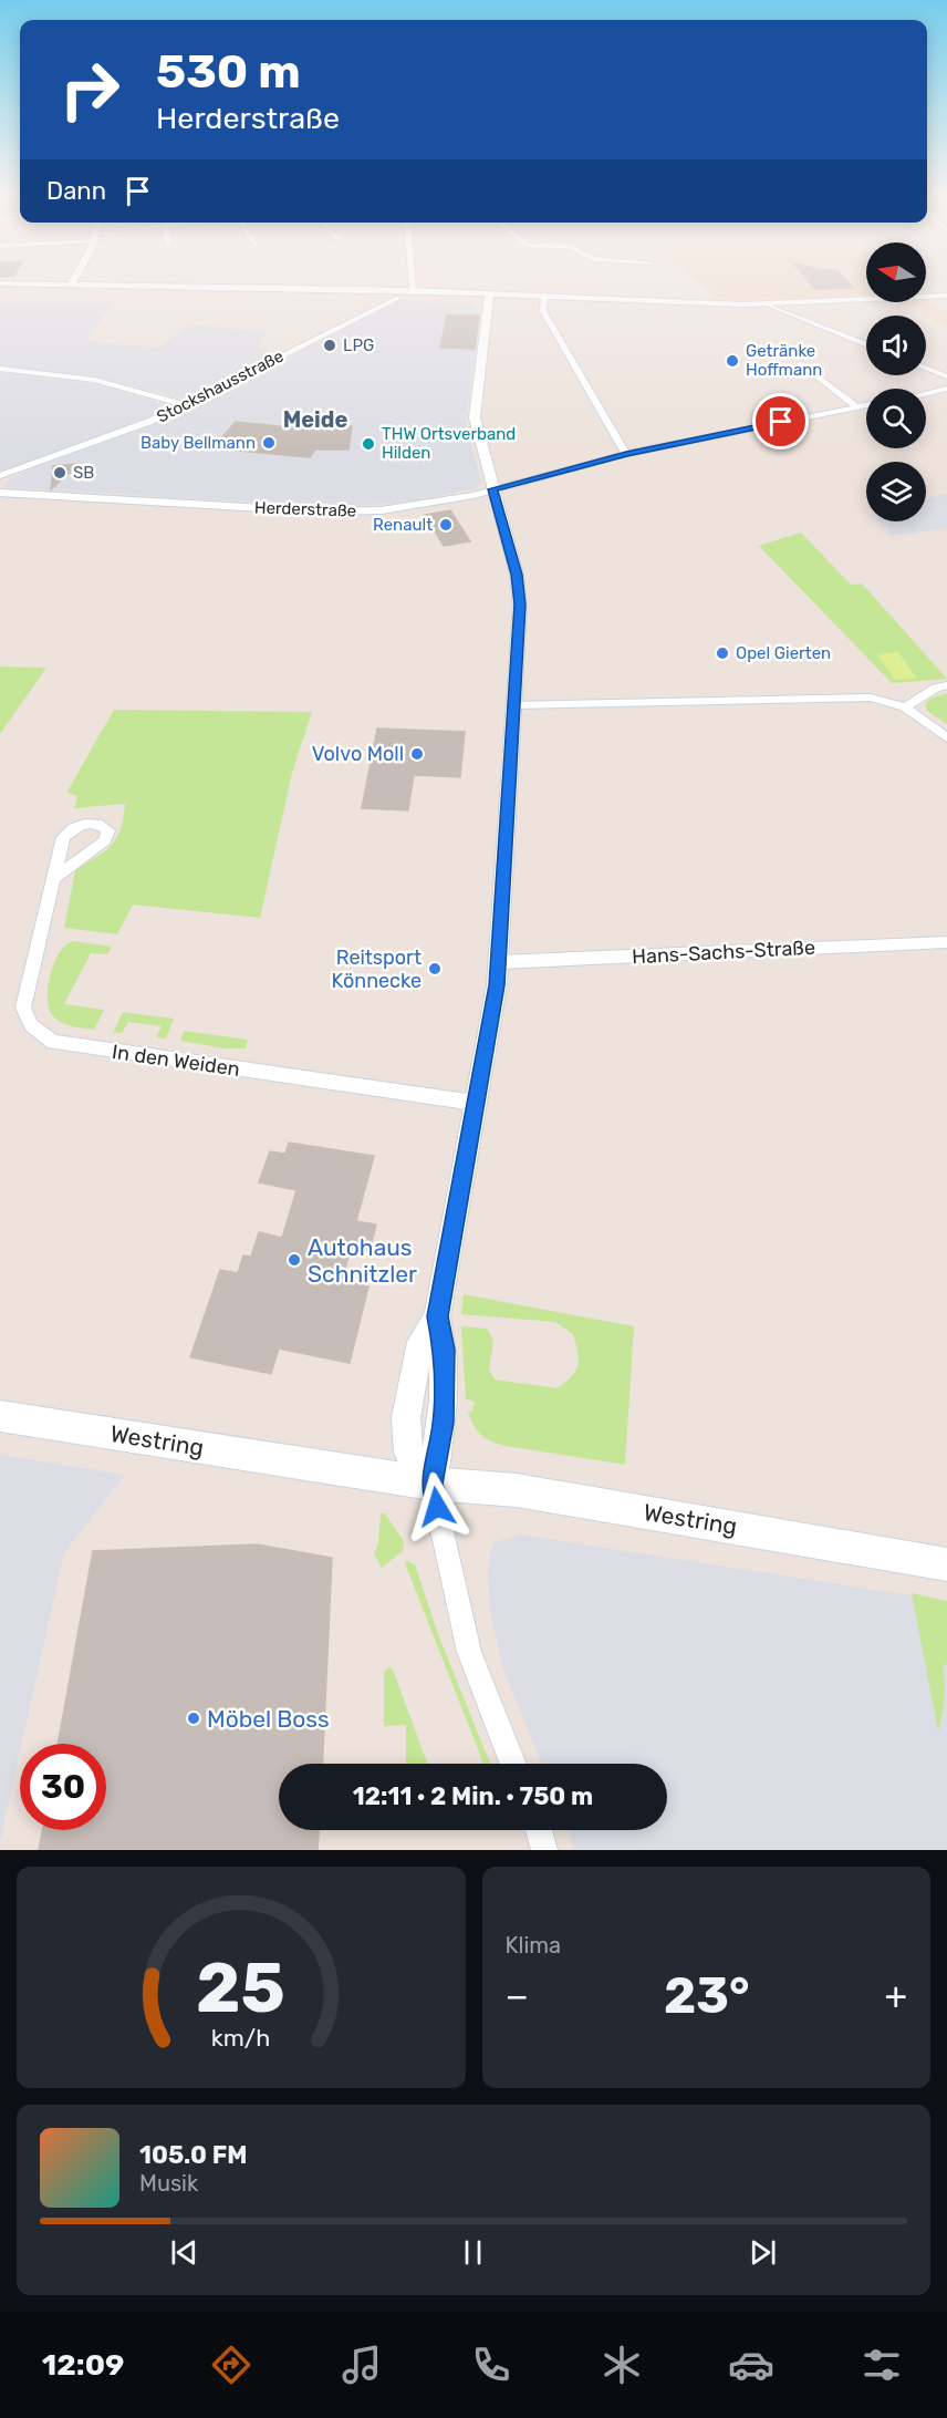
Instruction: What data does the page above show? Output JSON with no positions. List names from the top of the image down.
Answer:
{
  "streets": {
    "main road": ["Westring"],
    "street": [
      "Stockshausstraße",
      "Herderstraße",
      "Hans-Sachs-Straße",
      "In den Weiden"
    ]
  },
  "districts": ["Meide"],
  "places": [
    "LPG",
    "Getränke Hoffmann",
    "Baby Bellmann",
    "THW Ortsverband Hilden",
    "SB",
    "Renault",
    "Opel Gierten",
    "Volvo Moll",
    "Reitsport Könnecke",
    "Autohaus Schnitzler",
    "Möbel Boss"
  ],
  "north": "left",
  "page": {
    "turn": ["530 m", "Herderstraße"],
    "then": "Dann",
    "limit": "30",
    "trip": "12:11 · 2 Min. · 750 m",
    "tile": "Klima",
    "heat": ["−", "23°", "+"],
    "song": ["105.0 FM", "Musik"],
    "tabs": "12:09",
    "gauge": ["25", "km/h"]
  }
}
